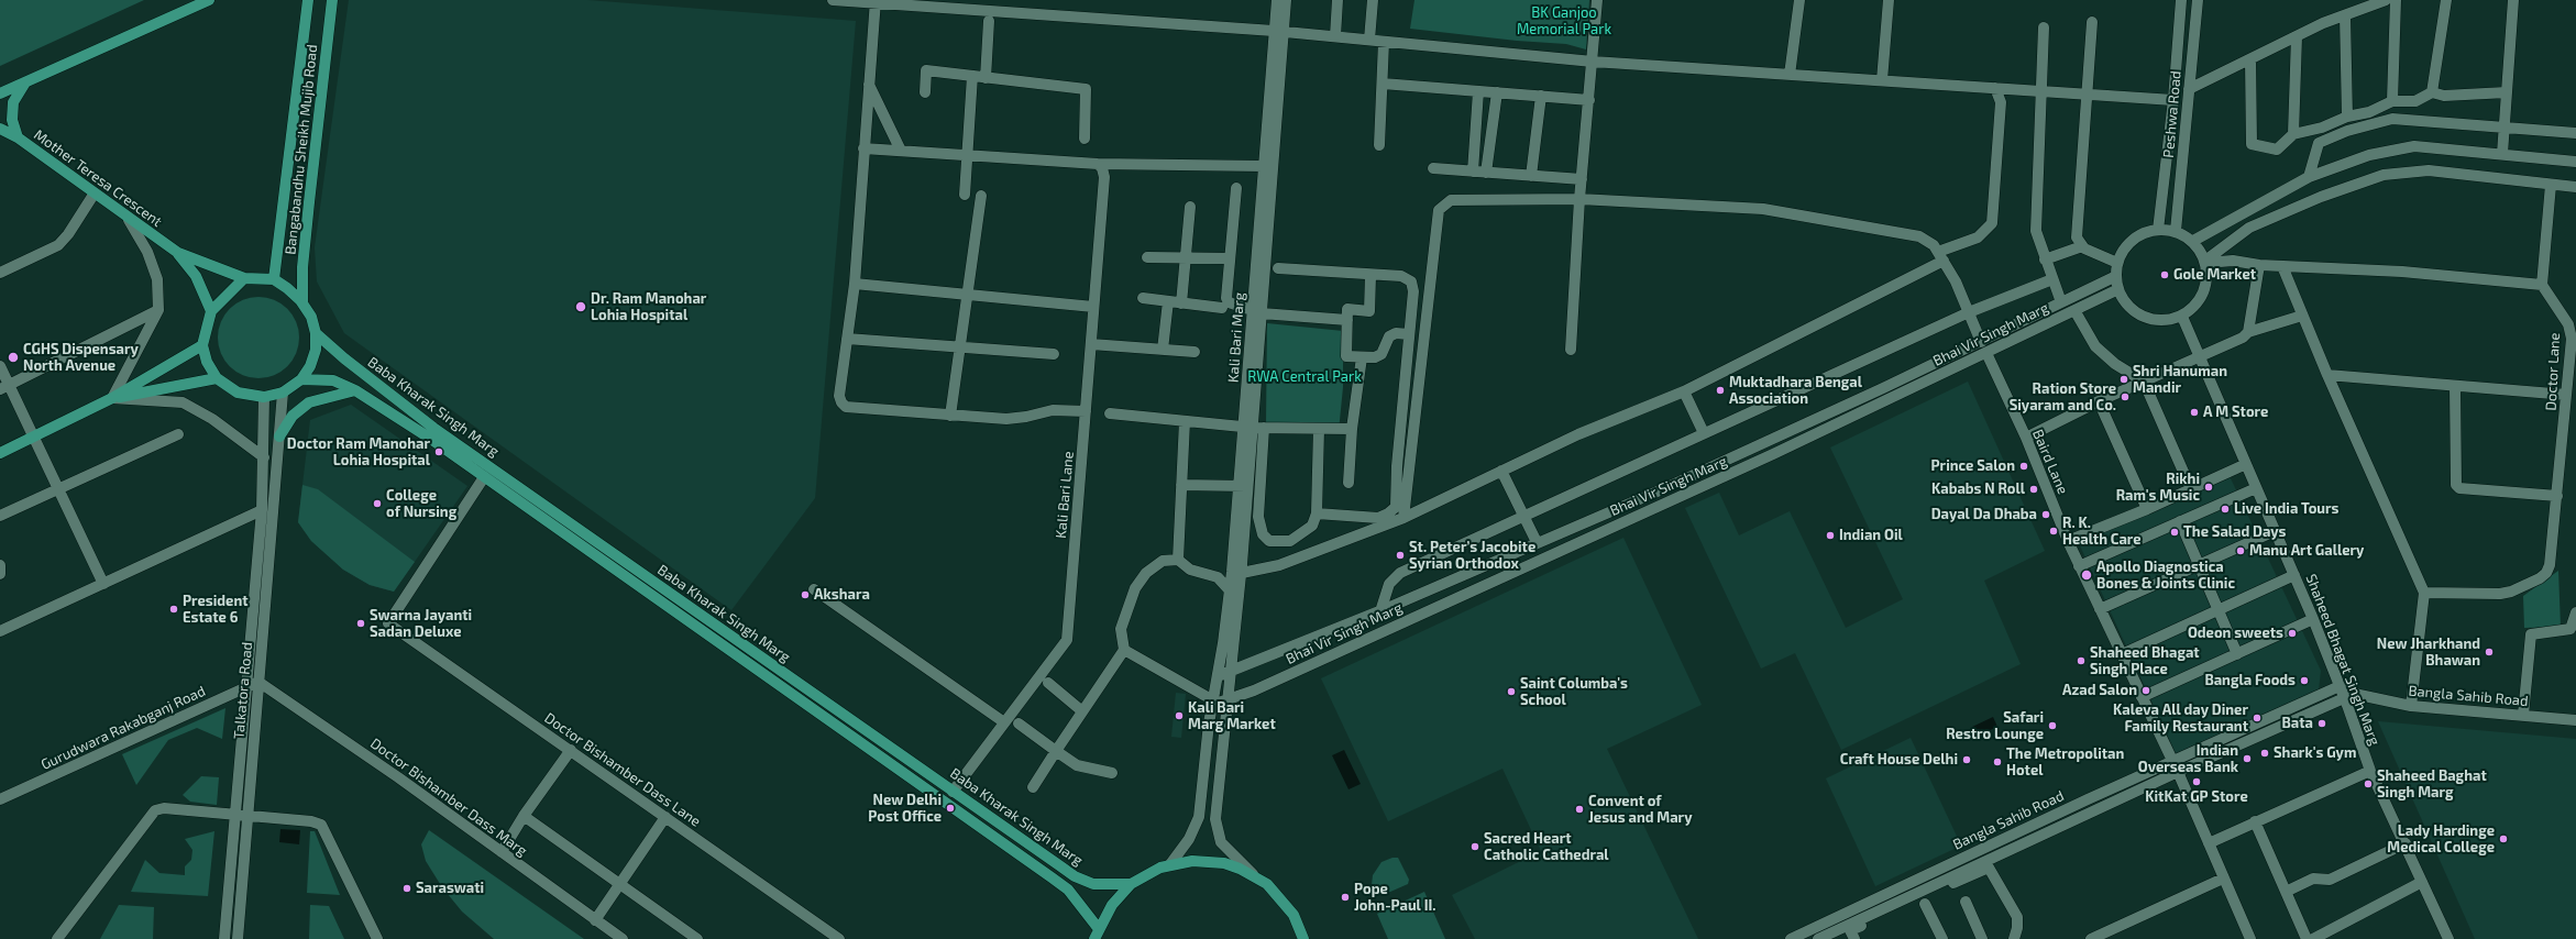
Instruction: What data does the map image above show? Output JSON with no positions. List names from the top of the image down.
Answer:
{
  "streets": {
    "main road": ["Bangabandhu Sheikh Mujib Road", "Mother Teresa Crescent", "Baba Kharak Singh Marg"],
    "street": [
      "Peshwa Road",
      "Bhai Vir Singh Marg",
      "Kali Bari Marg",
      "Doctor Lane",
      "Baird Lane",
      "Kali Bari Lane",
      "Shaheed Bhagat Singh Marg",
      "Talkatora Road",
      "Bangla Sahib Road",
      "Gurudwara Rakabganj Road",
      "Doctor Bishamber Dass Lane",
      "Doctor Bishamber Dass Marg"
    ]
  },
  "crossings": [
    ["Peshwa Road", "Bhai Vir Singh Marg"],
    ["Peshwa Road", "Shaheed Bhagat Singh Marg"],
    ["Bangabandhu Sheikh Mujib Road", "Mother Teresa Crescent"],
    ["Bangabandhu Sheikh Mujib Road", "Baba Kharak Singh Marg"],
    ["Bangabandhu Sheikh Mujib Road", "Talkatora Road"],
    ["Mother Teresa Crescent", "Baba Kharak Singh Marg"],
    ["Mother Teresa Crescent", "Talkatora Road"],
    ["Bhai Vir Singh Marg", "Kali Bari Marg"],
    ["Bhai Vir Singh Marg", "Baird Lane"],
    ["Bhai Vir Singh Marg", "Shaheed Bhagat Singh Marg"],
    ["Baba Kharak Singh Marg", "Kali Bari Lane"],
    ["Baba Kharak Singh Marg", "Talkatora Road"],
    ["Baba Kharak Singh Marg", "Doctor Bishamber Dass Lane"],
    ["Baird Lane", "Bangla Sahib Road"],
    ["Shaheed Bhagat Singh Marg", "Bangla Sahib Road"],
    ["Talkatora Road", "Gurudwara Rakabganj Road"],
    ["Talkatora Road", "Doctor Bishamber Dass Marg"],
    ["Gurudwara Rakabganj Road", "Doctor Bishamber Dass Marg"]
  ],
  "parks": ["BK Ganjoo Memorial Park", "RWA Central Park"],
  "places": [
    "Gole Market",
    "Dr. Ram Manohar Lohia Hospital",
    "CGHS Dispensary North Avenue",
    "Shri Hanuman Mandir",
    "Muktadhara Bengal Association",
    "Ration Store Siyaram and Co.",
    "A M Store",
    "Doctor Ram Manohar Lohia Hospital",
    "Prince Salon",
    "Rikhi Ram's Music",
    "Kababs N Roll",
    "College of Nursing",
    "Live India Tours",
    "Dayal Da Dhaba",
    "R. K. Health Care",
    "The Salad Days",
    "Indian Oil",
    "Manu Art Gallery",
    "St. Peter’s Jacobite Syrian Orthodox",
    "Apollo Diagnostica Bones & Joints Clinic",
    "Akshara",
    "President Estate 6",
    "Swarna Jayanti Sadan Deluxe",
    "Odeon sweets",
    "New Jharkhand Bhawan",
    "Shaheed Bhagat Singh Place",
    "Bangla Foods",
    "Azad Salon",
    "Saint Columba's School",
    "Kali Bari Marg Market",
    "Kaleva All day Diner Family Restaurant",
    "Bata",
    "Safari Restro Lounge",
    "Shark's Gym",
    "Indian Overseas Bank",
    "Craft House Delhi",
    "The Metropolitan Hotel",
    "KitKat GP Store",
    "Shaheed Baghat Singh Marg",
    "New Delhi Post Office",
    "Convent of Jesus and Mary",
    "Lady Hardinge Medical College",
    "Sacred Heart Catholic Cathedral",
    "Saraswati",
    "Pope John-Paul II."
  ]
}
